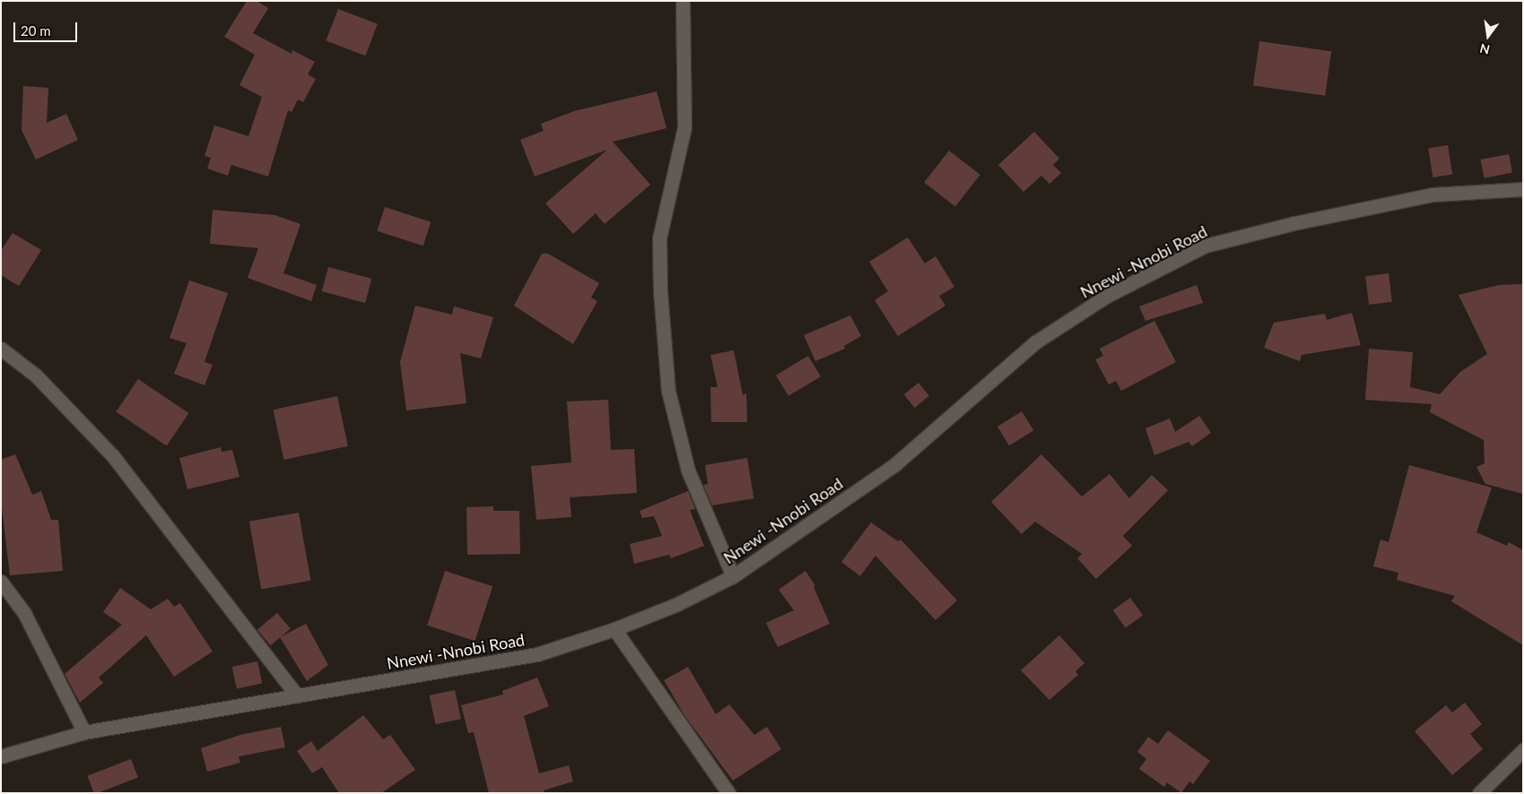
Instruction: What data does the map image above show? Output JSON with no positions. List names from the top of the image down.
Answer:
{
  "streets": {
    "main road": ["Nnewi -Nnobi Road"]
  },
  "scale_bar": "20 m",
  "north": "bottom"
}
